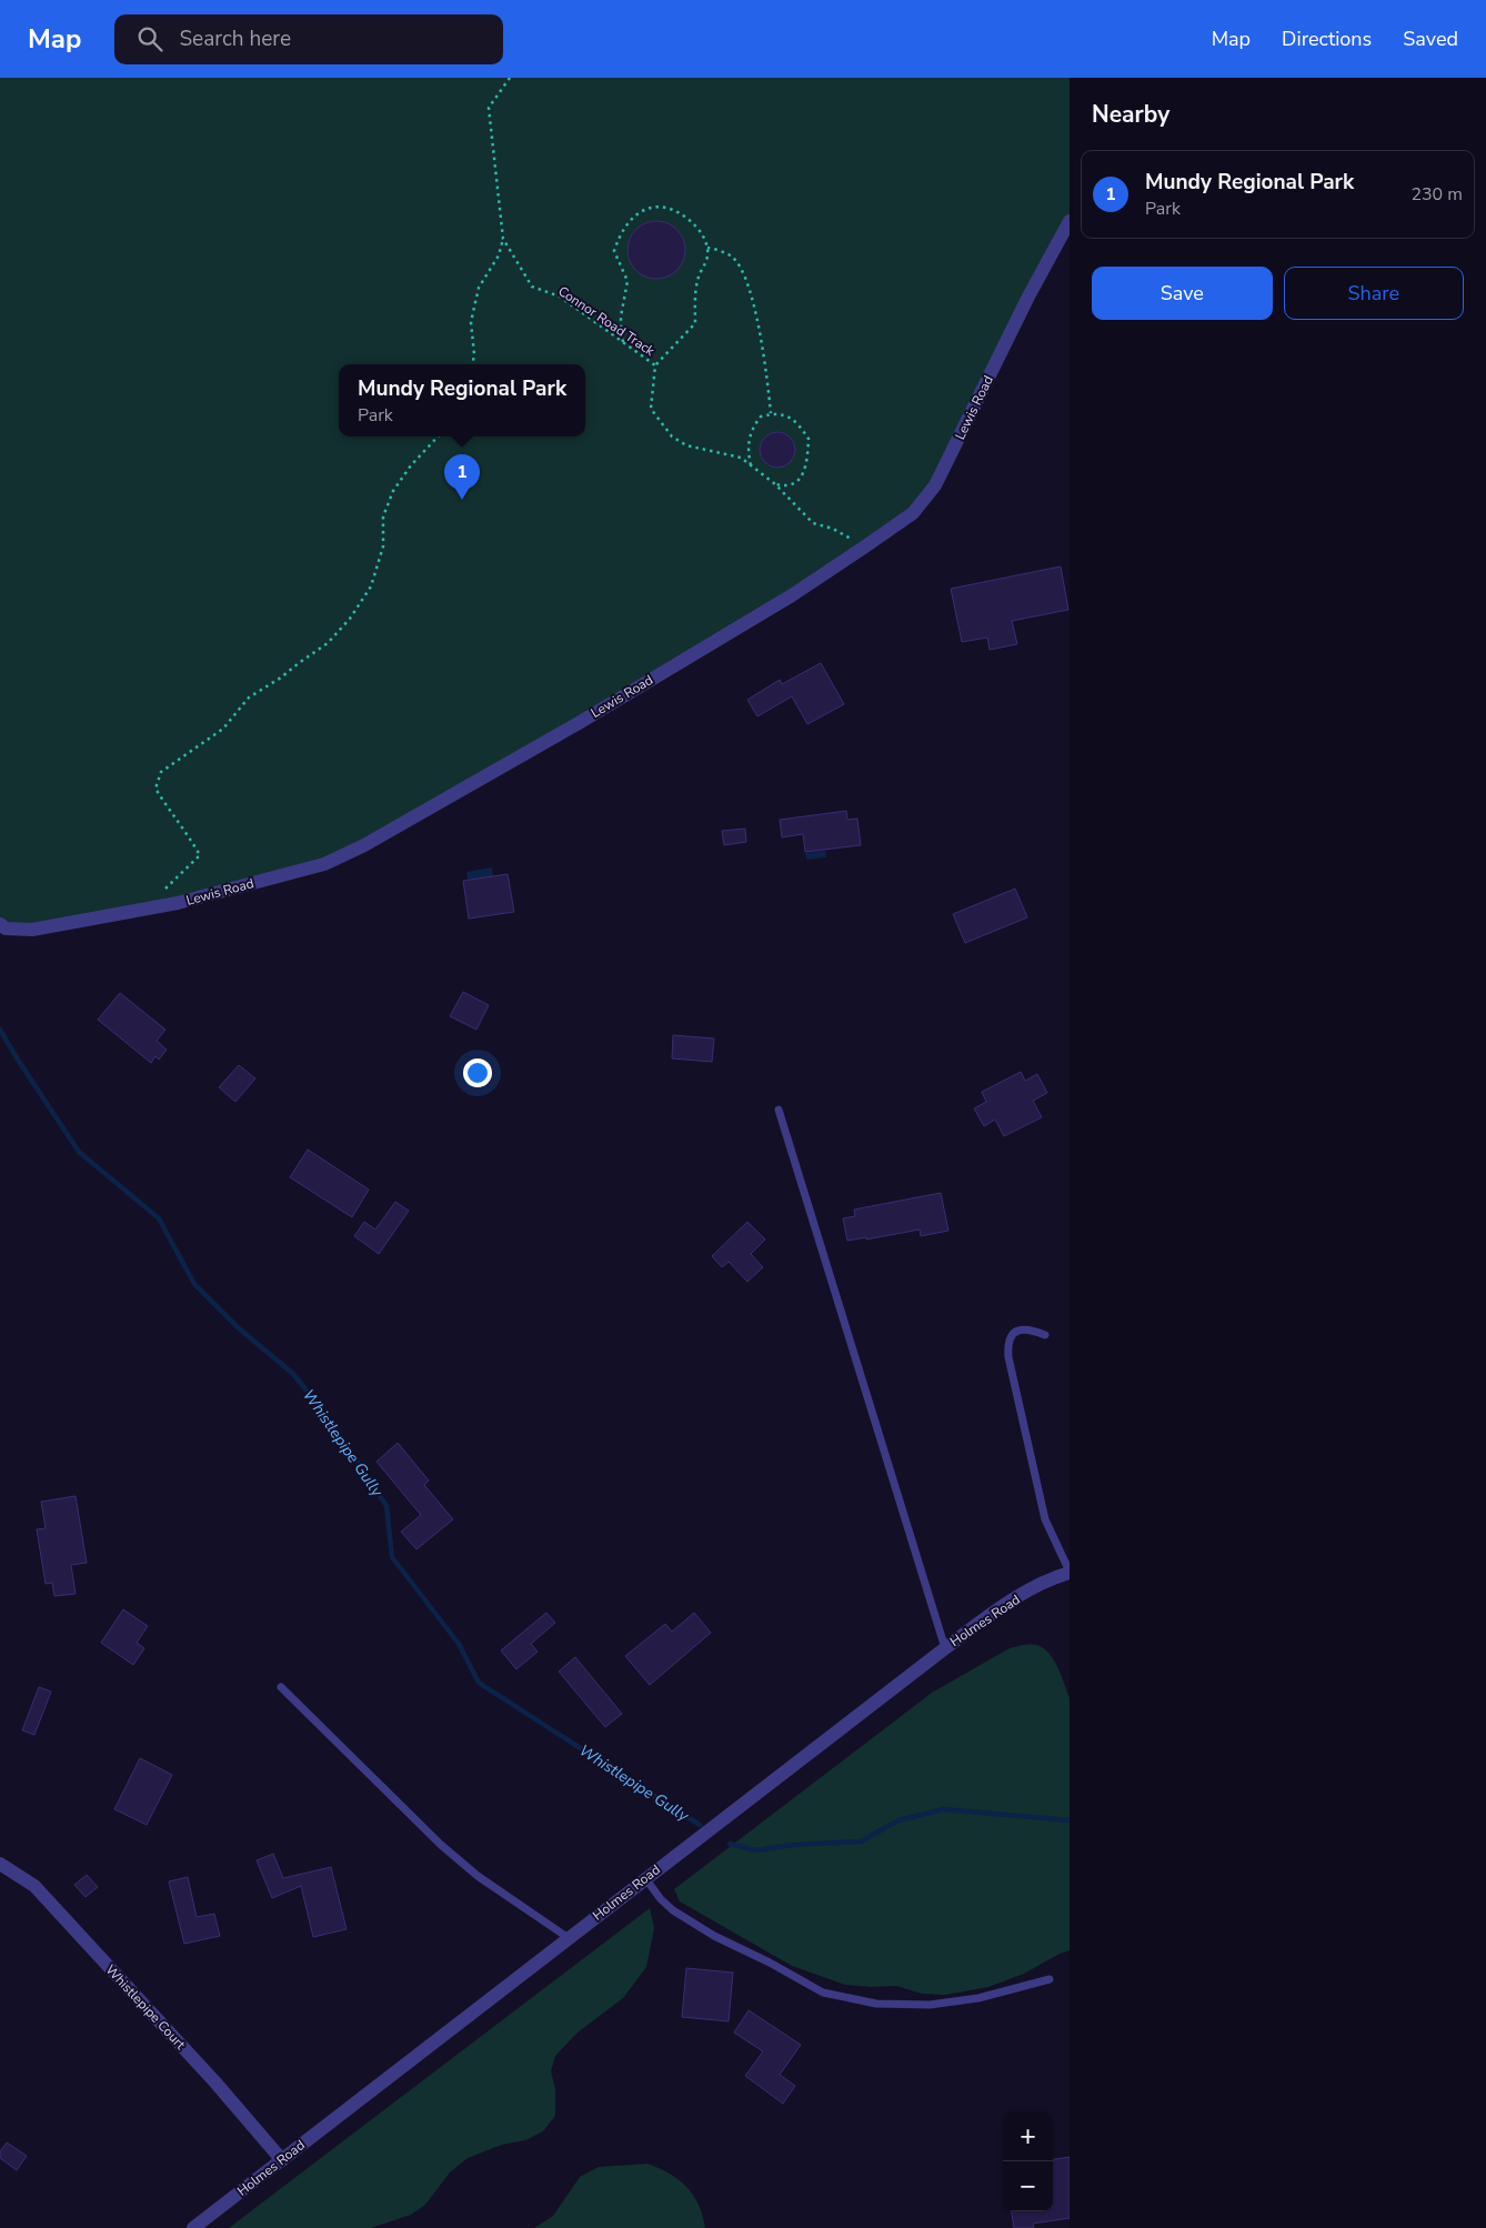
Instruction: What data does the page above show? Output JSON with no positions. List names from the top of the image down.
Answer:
{
  "streets": {
    "street": ["Lewis Road", "Holmes Road", "Whistlepipe Court"],
    "path": ["Connor Road Track"]
  },
  "crossings": [
    ["Connor Road Track", "Lewis Road"],
    ["Holmes Road", "Whistlepipe Court"]
  ],
  "water": ["Whistlepipe Gully"],
  "page": {
    "header": "Map",
    "search": "Search here",
    "nav": ["Map", "Directions", "Saved"],
    "heading": "Nearby",
    "list": [
      {
        "mark": "1",
        "name": "Mundy Regional Park",
        "note": "Park",
        "value": "230 m"
      }
    ],
    "buttons": ["Save", "Share"],
    "popup": ["Mundy Regional Park", "Park"],
    "pins": "1",
    "map_buttons": ["+", "−"]
  }
}
